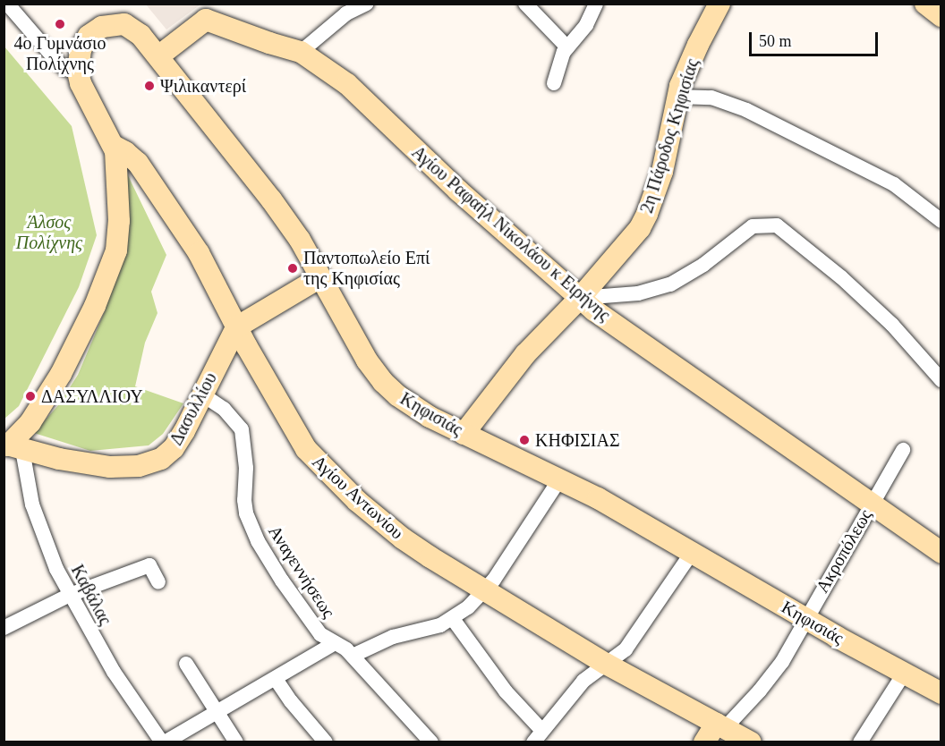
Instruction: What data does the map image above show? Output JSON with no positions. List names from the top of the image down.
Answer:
{
  "streets": {
    "street": [
      "2η Πάροδος Κηφισίας",
      "Αγίου Ραφαήλ Νικολάου κ Ειρήνης",
      "Δασυλλίου",
      "Κηφισιάς",
      "Αγίου Αντωνίου",
      "Ακροπόλεως",
      "Αναγεννήσεως",
      "Καβάλας"
    ]
  },
  "crossings": [
    ["2η Πάροδος Κηφισίας", "Αγίου Ραφαήλ Νικολάου κ Ειρήνης"],
    ["2η Πάροδος Κηφισίας", "Κηφισιάς"],
    ["Αγίου Ραφαήλ Νικολάου κ Ειρήνης", "Κηφισιάς"],
    ["Αγίου Ραφαήλ Νικολάου κ Ειρήνης", "Ακροπόλεως"],
    ["Δασυλλίου", "Αγίου Αντωνίου"],
    ["Δασυλλίου", "Αναγεννήσεως"],
    ["Δασυλλίου", "Καβάλας"],
    ["Κηφισιάς", "Ακροπόλεως"],
    ["Αγίου Αντωνίου", "Ακροπόλεως"]
  ],
  "parks": ["Άλσος Πολίχνης"],
  "places": [
    "4ο Γυμνάσιο Πολίχνης",
    "Ψιλικαντερί",
    "Παντοπωλείο Επί της Κηφισίας",
    "ΔΑΣΥΛΛΙΟΥ",
    "ΚΗΦΙΣΙΑΣ"
  ],
  "scale_bar": "50 m"
}
